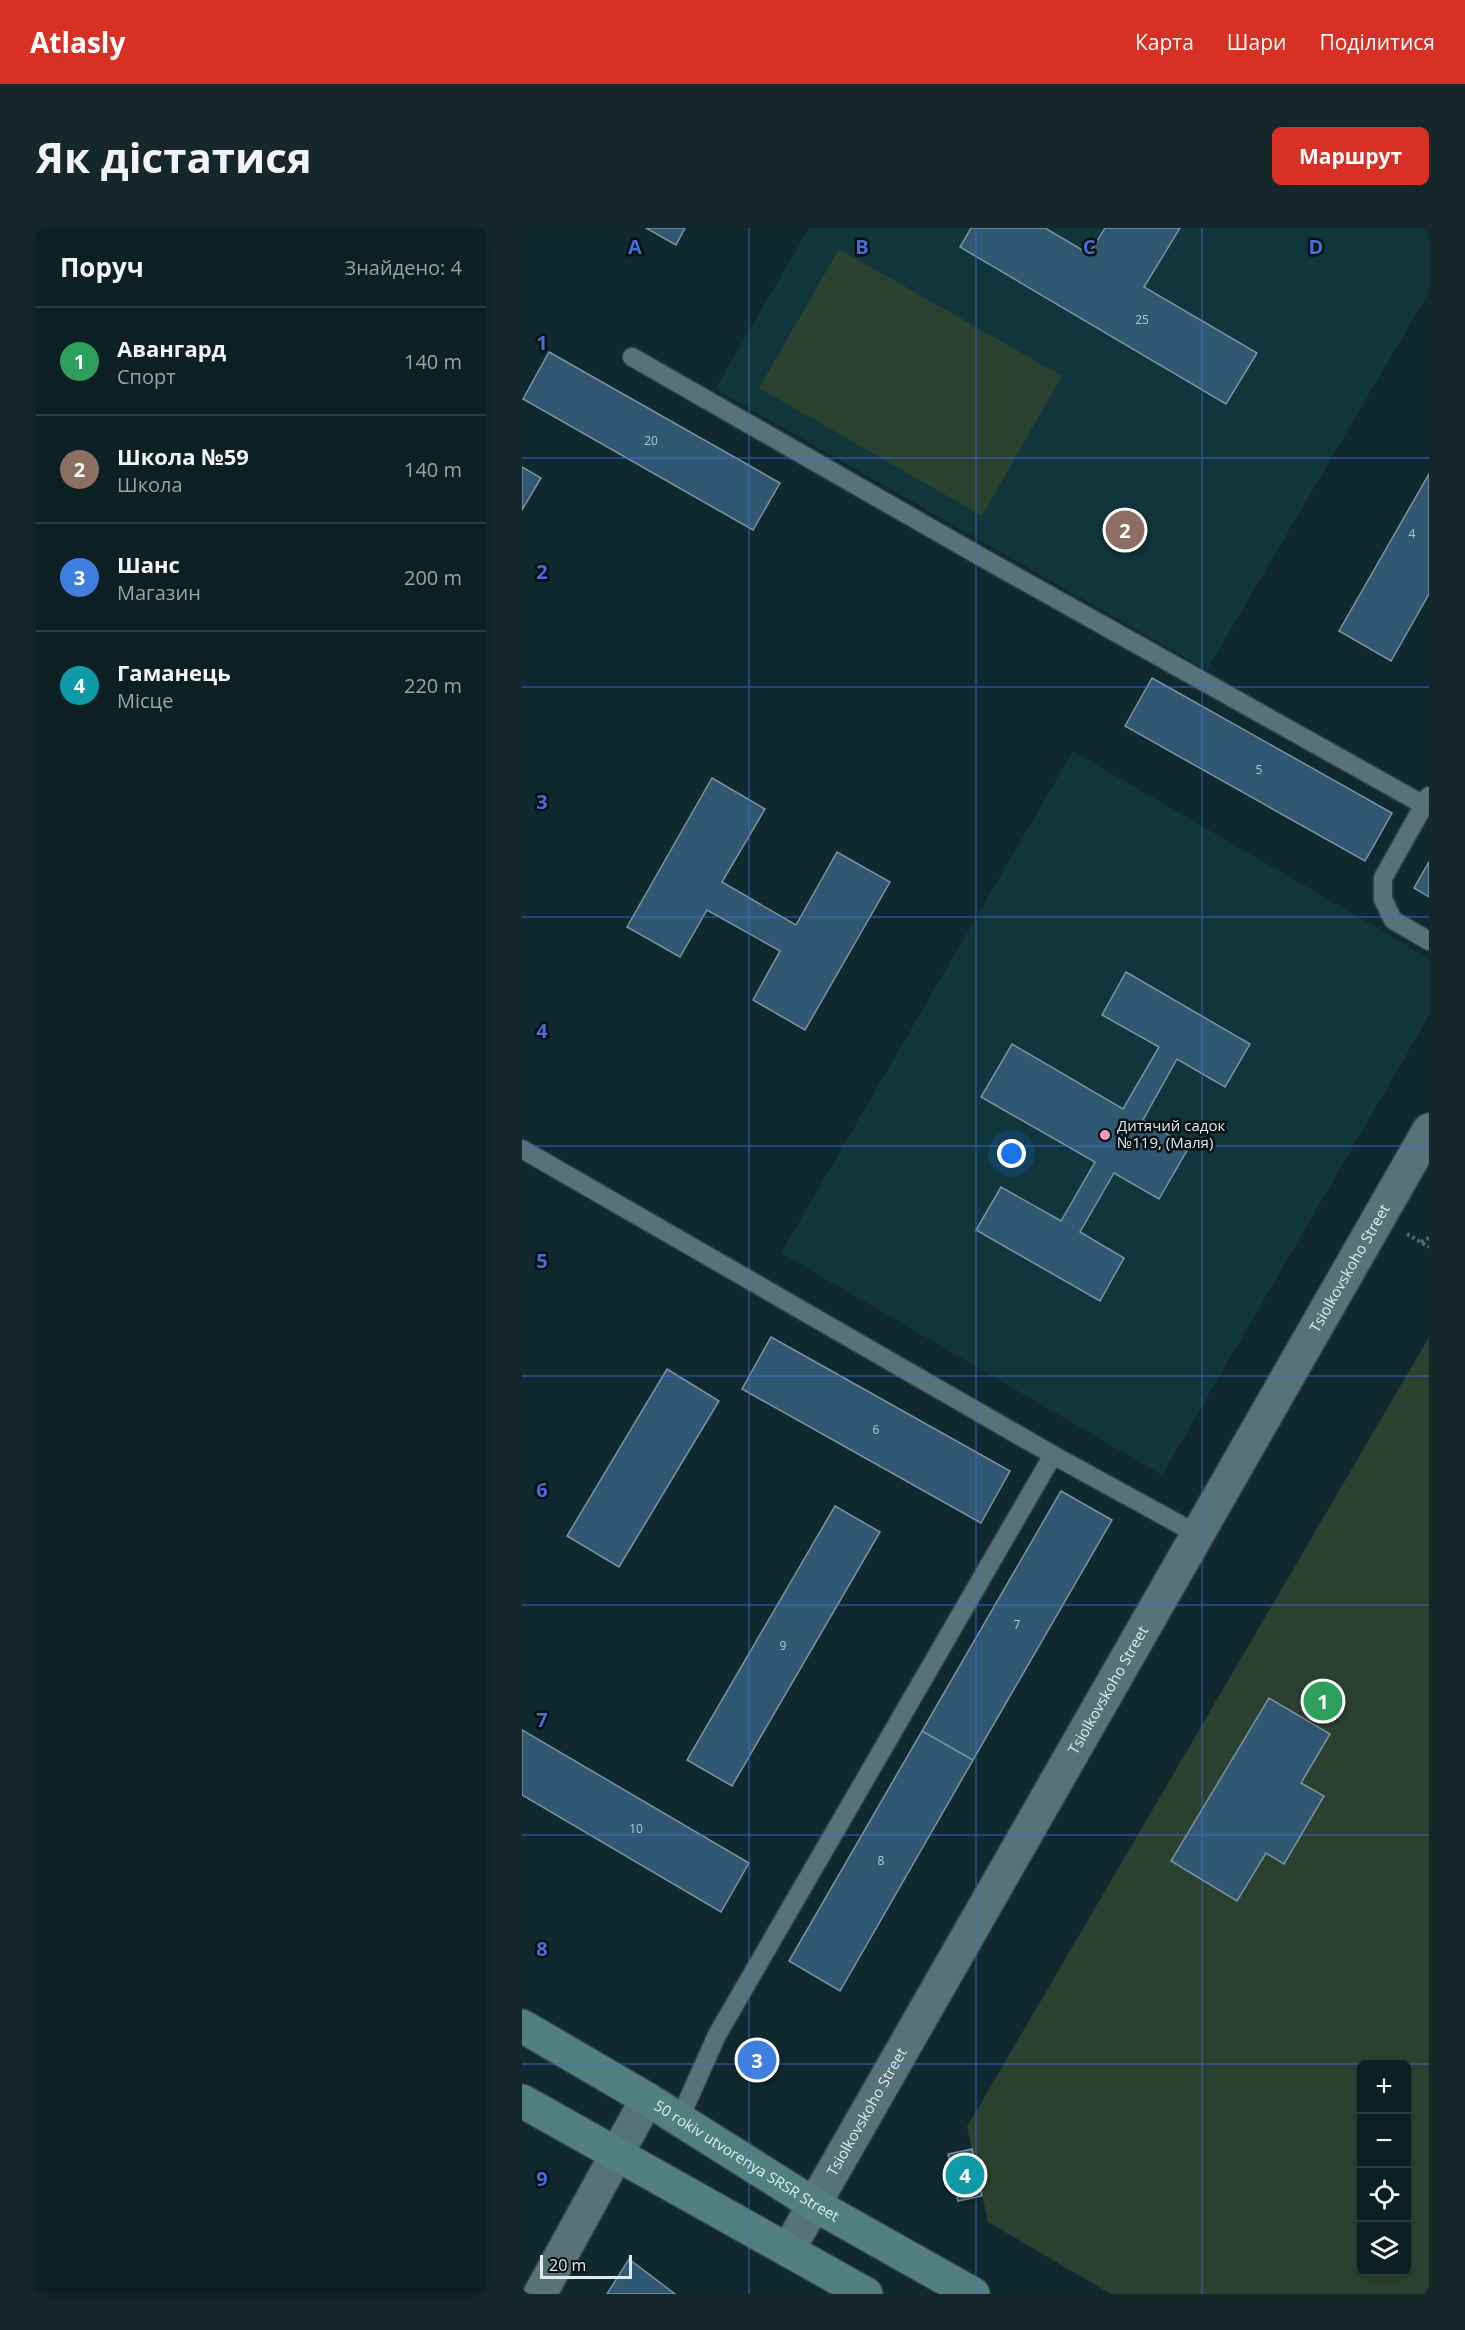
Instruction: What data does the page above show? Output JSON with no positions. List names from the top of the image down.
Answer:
{
  "streets": {
    "main road": ["50 rokiv utvorenya SRSR Street"],
    "street": ["Tsiolkovskoho Street"]
  },
  "crossings": [
    ["Tsiolkovskoho Street", "50 rokiv utvorenya SRSR Street"]
  ],
  "places": ["Дитячий садок №119, (Маля)"],
  "house_numbers": [
    "25",
    "20",
    "4",
    "5",
    "6",
    "7",
    "9",
    "10",
    "8"
  ],
  "scale_bar": "20 m",
  "page": {
    "header": "Atlasly",
    "nav": ["Карта", "Шари", "Поділитися"],
    "buttons": "Маршрут",
    "title": "Як дістатися",
    "heading": ["Поруч", "Знайдено: 4"],
    "list": [
      {
        "mark": "1",
        "name": "Авангард",
        "note": "Спорт",
        "value": "140 m"
      },
      {
        "mark": "2",
        "name": "Школа №59",
        "note": "Школа",
        "value": "140 m"
      },
      {
        "mark": "3",
        "name": "Шанс",
        "note": "Магазин",
        "value": "200 m"
      },
      {
        "mark": "4",
        "name": "Гаманець",
        "note": "Місце",
        "value": "220 m"
      }
    ],
    "pins": [
      "2",
      "1",
      "3",
      "4"
    ],
    "map_buttons": ["+", "−"],
    "scale": "20 m"
  },
  "grid": {
    "columns": [
      "A",
      "B",
      "C",
      "D"
    ],
    "rows": [
      "1",
      "2",
      "3",
      "4",
      "5",
      "6",
      "7",
      "8",
      "9"
    ]
  }
}
